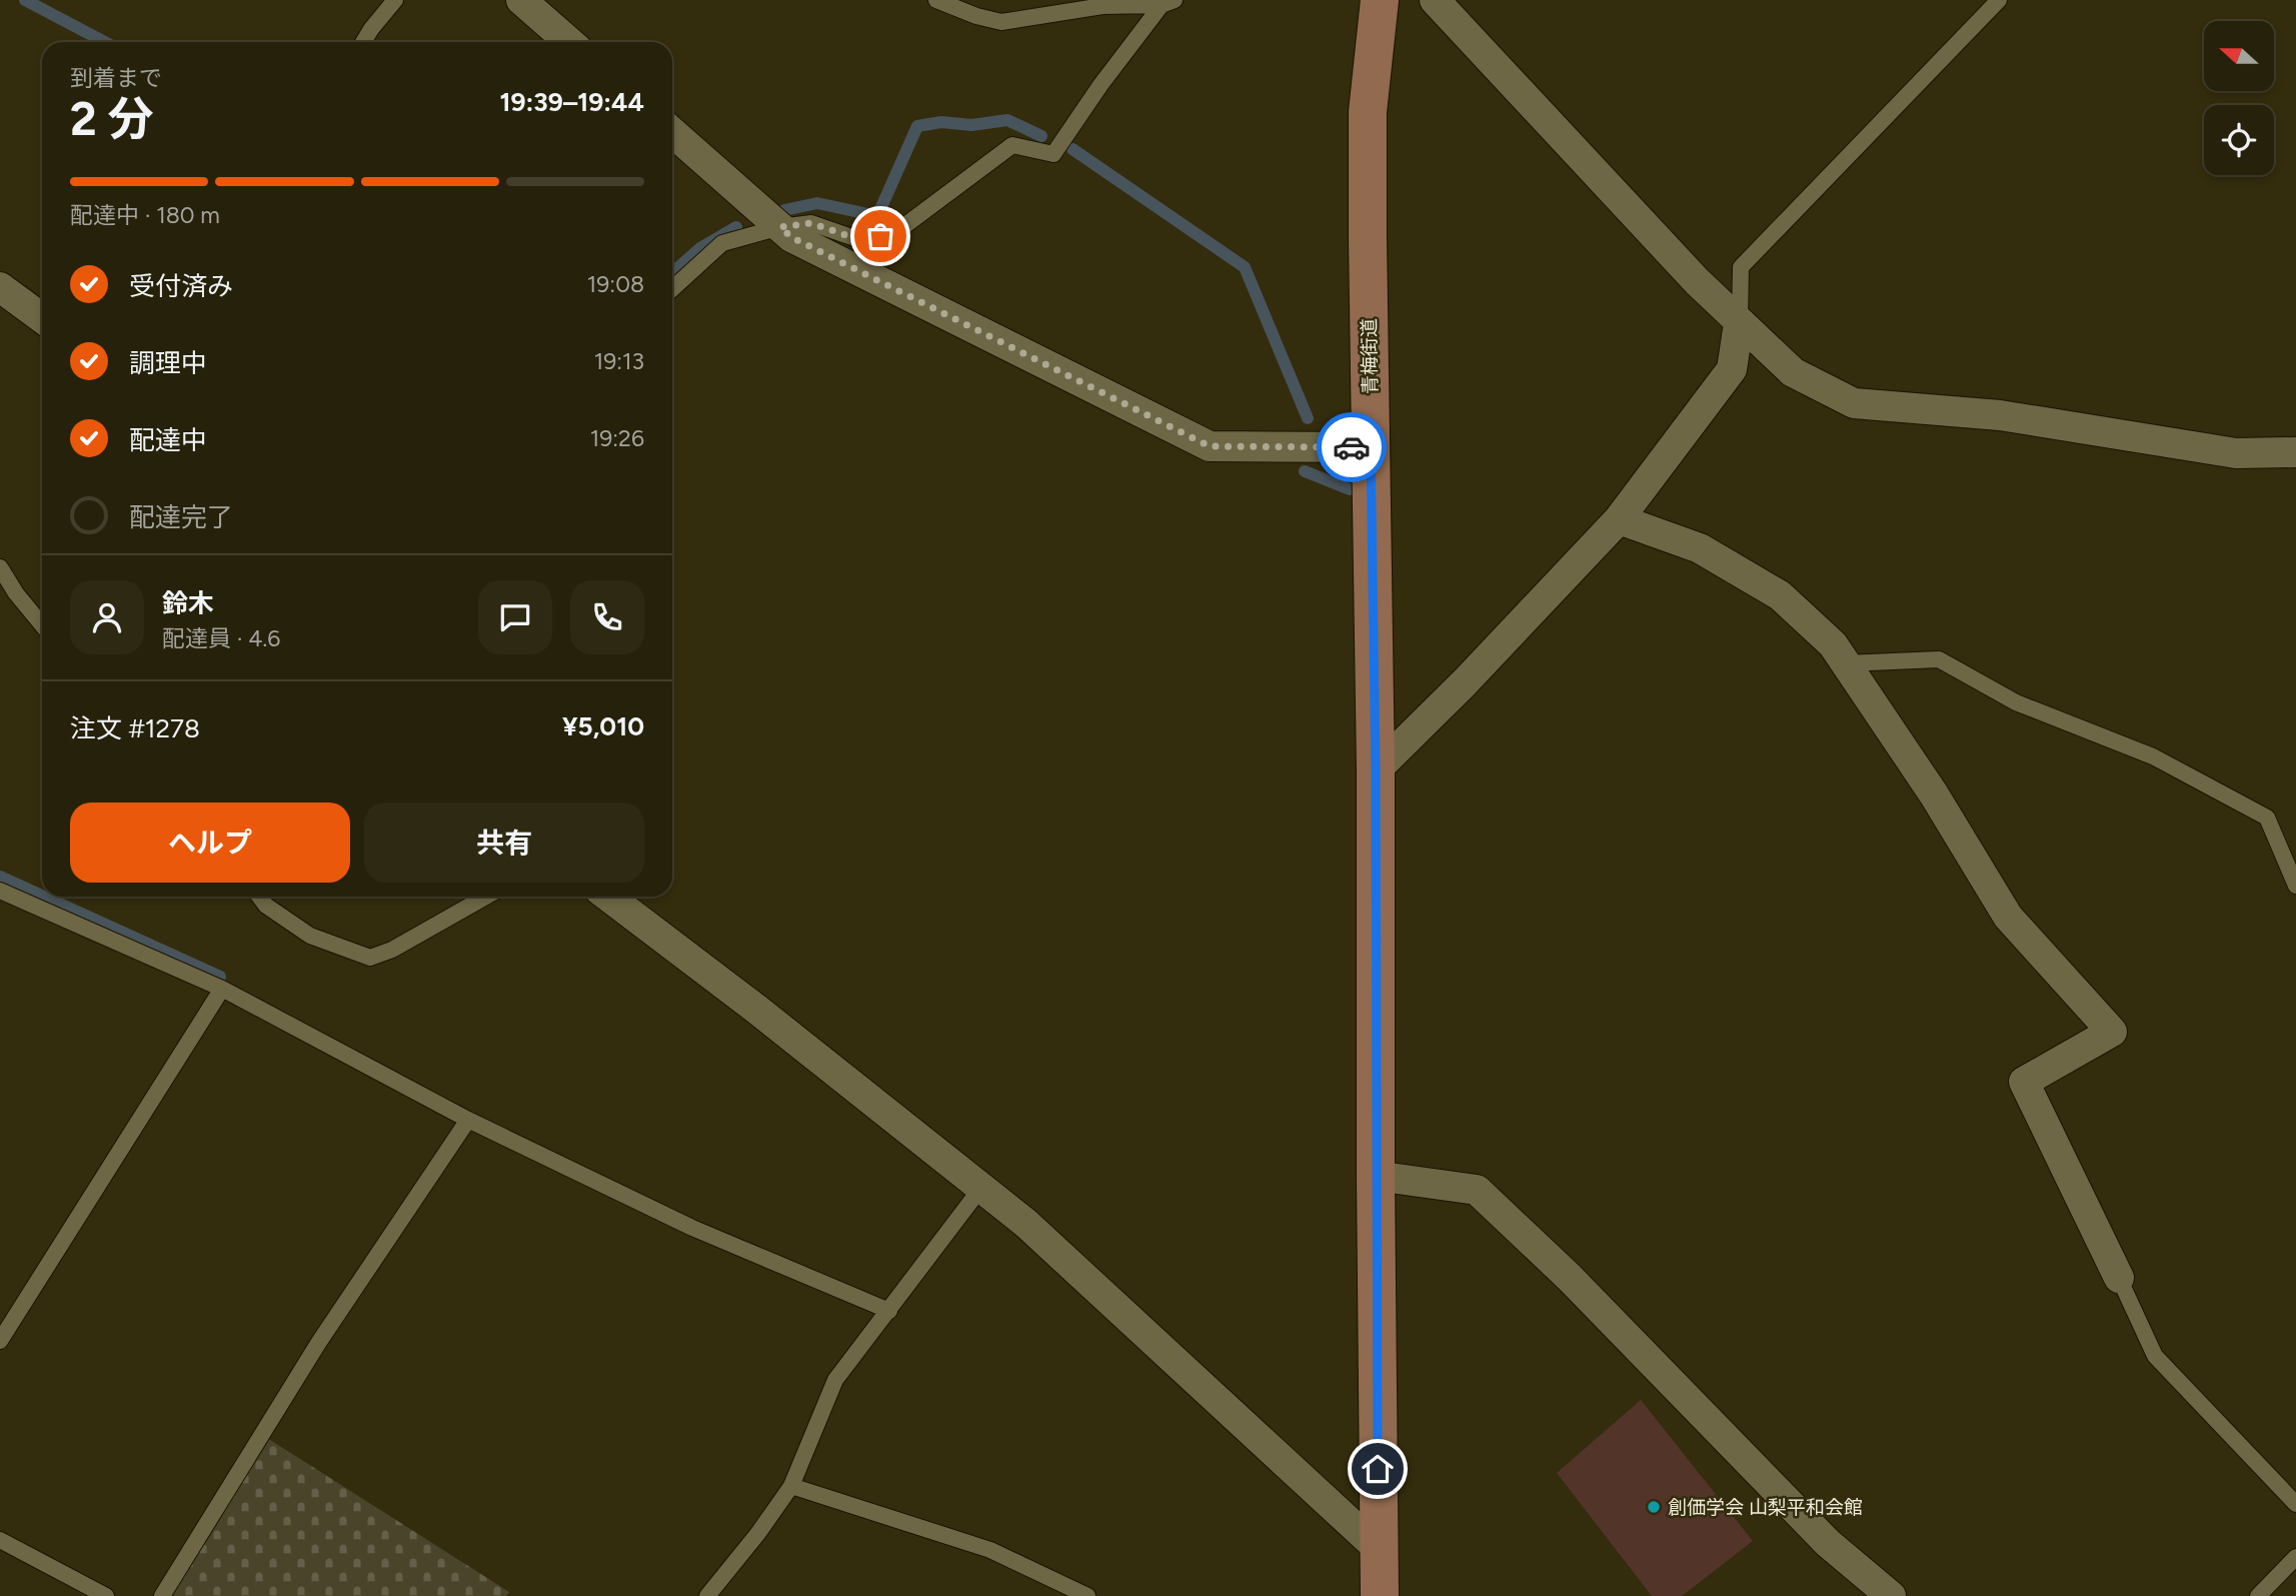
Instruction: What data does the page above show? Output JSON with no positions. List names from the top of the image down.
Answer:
{
  "streets": {
    "main road": ["青梅街道"]
  },
  "places": ["創価学会 山梨平和会館"],
  "north": "left",
  "page": {
    "heading": ["2 分", "到着まで", "19:39–19:44"],
    "panel": [
      "鈴木",
      "配達員 · 4.6",
      "注文 #1278",
      "¥5,010"
    ],
    "bar": "配達中 · 180 m",
    "list": [
      ["受付済み", "19:08"],
      ["調理中", "19:13"],
      ["配達中", "19:26"],
      "配達完了"
    ],
    "buttons": ["ヘルプ", "共有"]
  }
}
